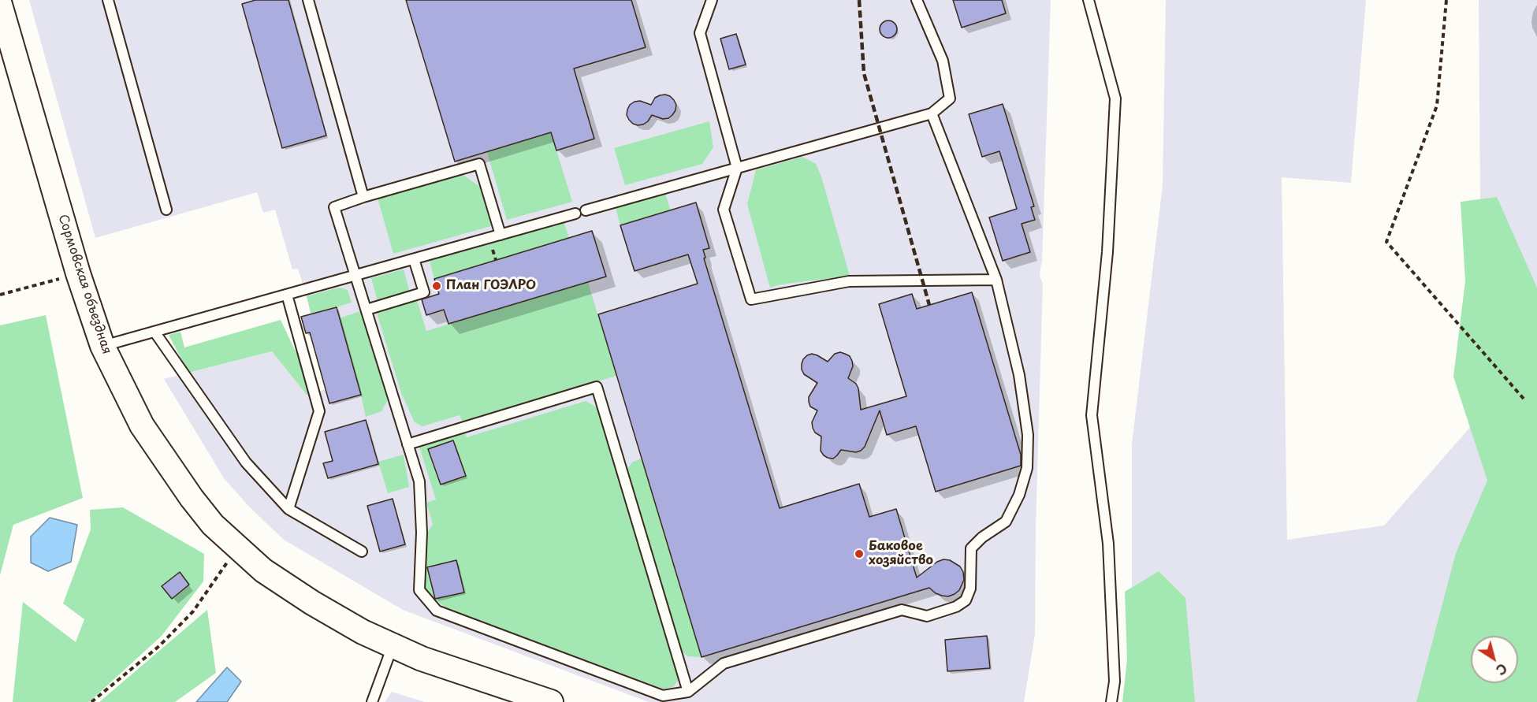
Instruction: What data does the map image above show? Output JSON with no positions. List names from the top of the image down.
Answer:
{
  "streets": {
    "street": ["Сормовская объездная"]
  },
  "places": ["План ГОЭЛРО", "Баковое хозяйство"],
  "north": "bottom right"
}
